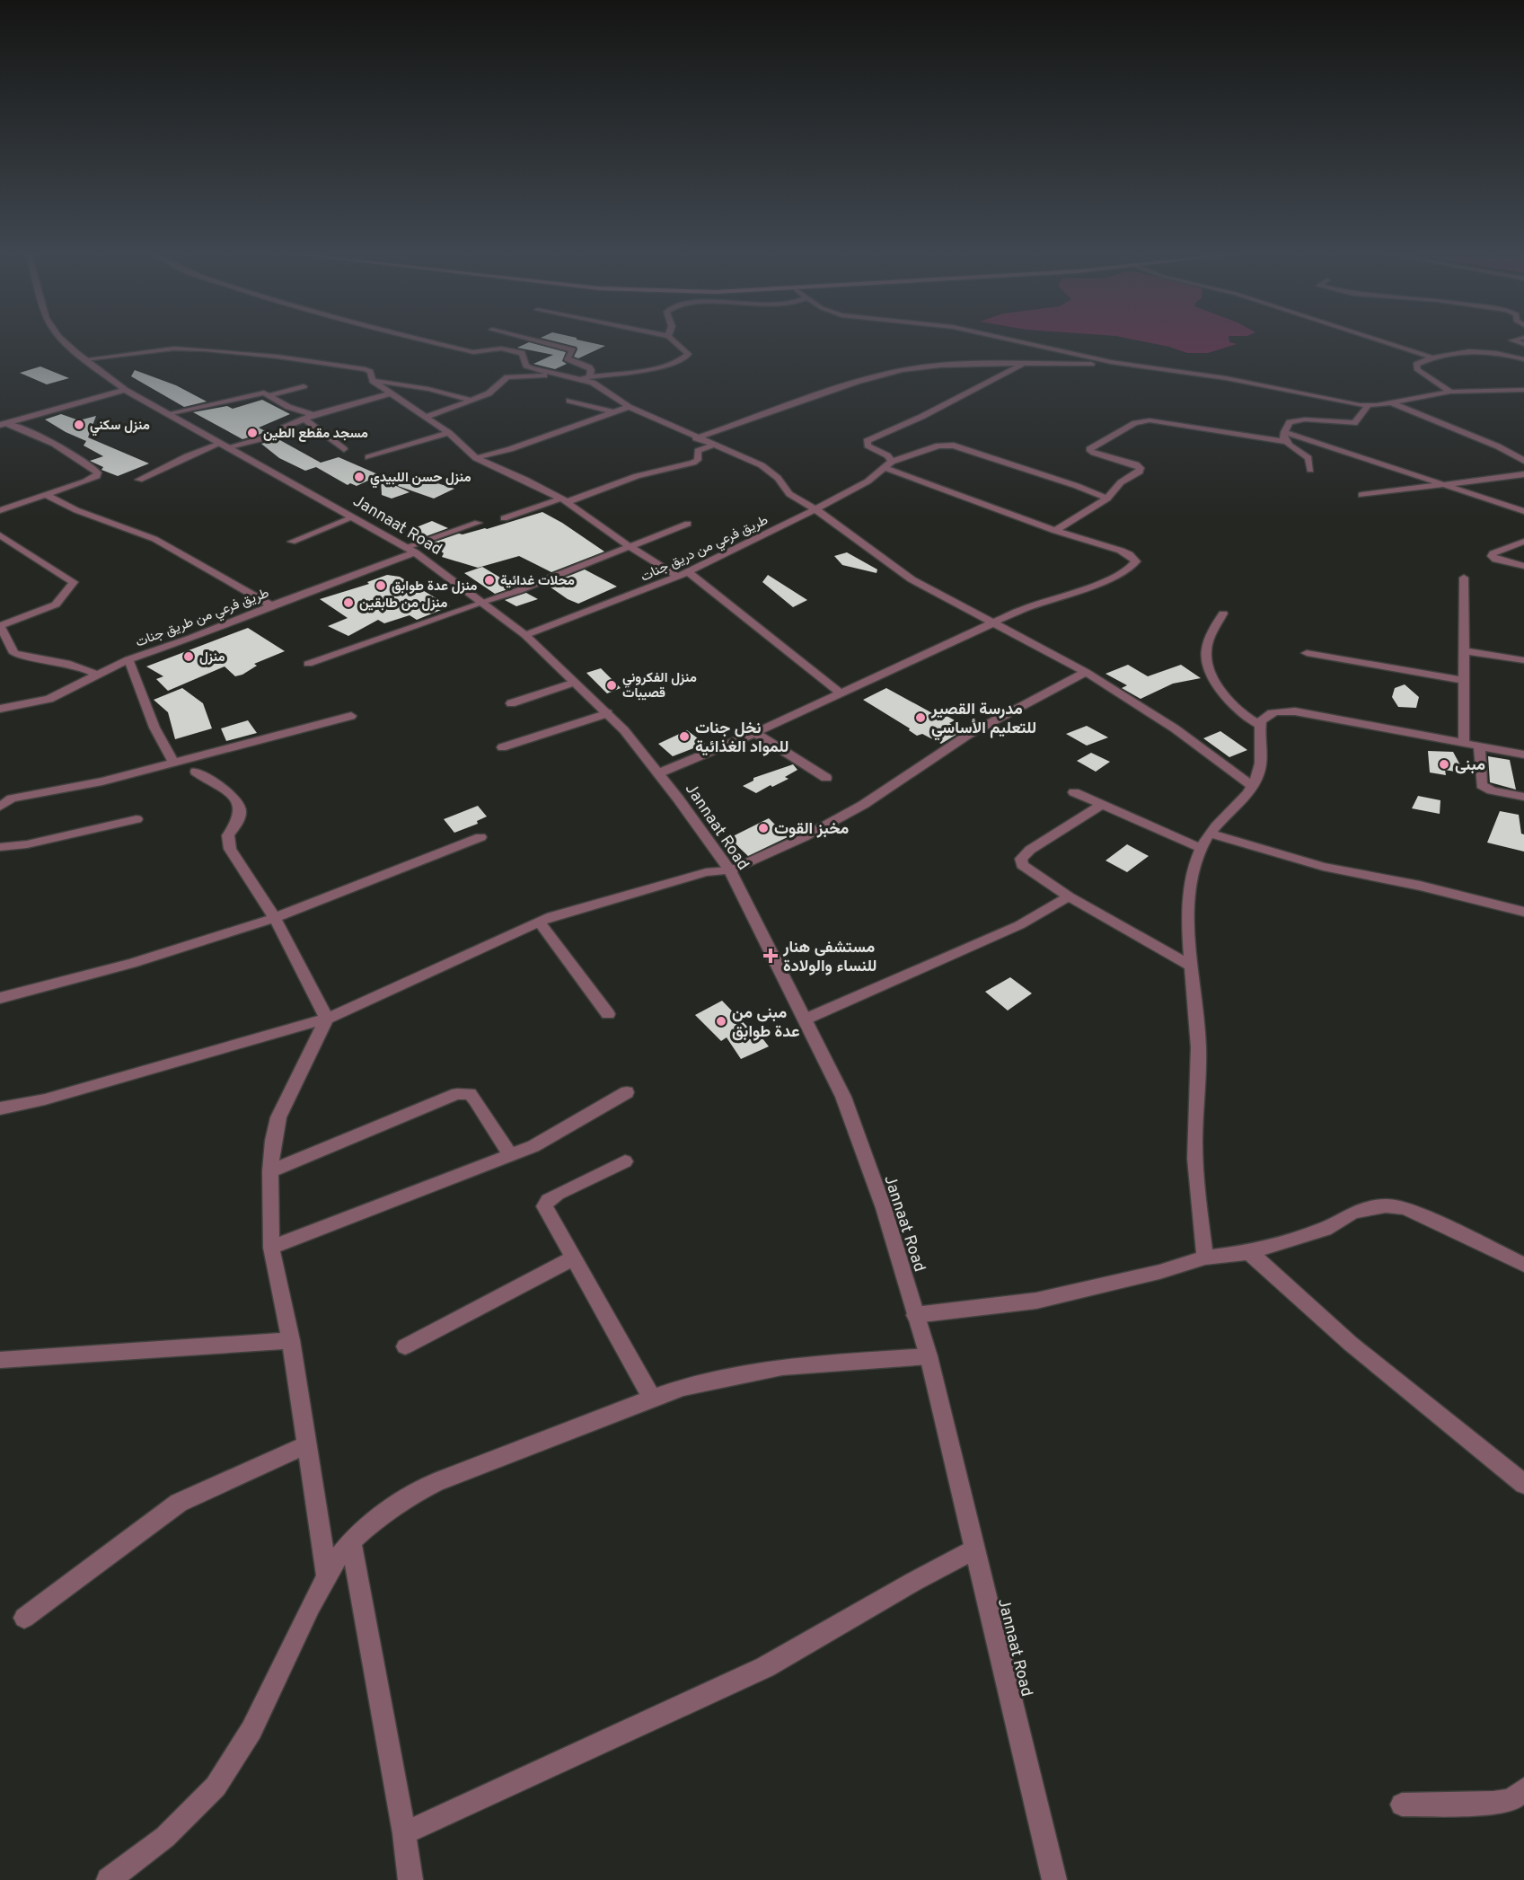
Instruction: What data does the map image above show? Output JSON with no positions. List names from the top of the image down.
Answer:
{
  "streets": {
    "street": ["Jannaat Road", "طريق فرعي من دريق جنات", "طريق فرعي من طريق جنات"]
  },
  "crossings": [
    ["Jannaat Road", "طريق فرعي من دريق جنات"],
    ["Jannaat Road", "طريق فرعي من طريق جنات"]
  ],
  "places": {
    "other": [
      "منزل سكني",
      "مسجد مقطع الطين",
      "منزل حسن اللبيدي",
      "محلات غدائية",
      "منزل عدة طوابق",
      "منزل من طابقين",
      "منزل",
      "منزل الفكروني قصيبات",
      "مدرسة القصير للتعليم الأساسي",
      "نخل جنات للمواد الغذائية",
      "مبنى",
      "مخبز القوت",
      "مبنى من عدة طوابق"
    ],
    "health": ["مستشفى هنار للنساء والولادة"]
  }
}
